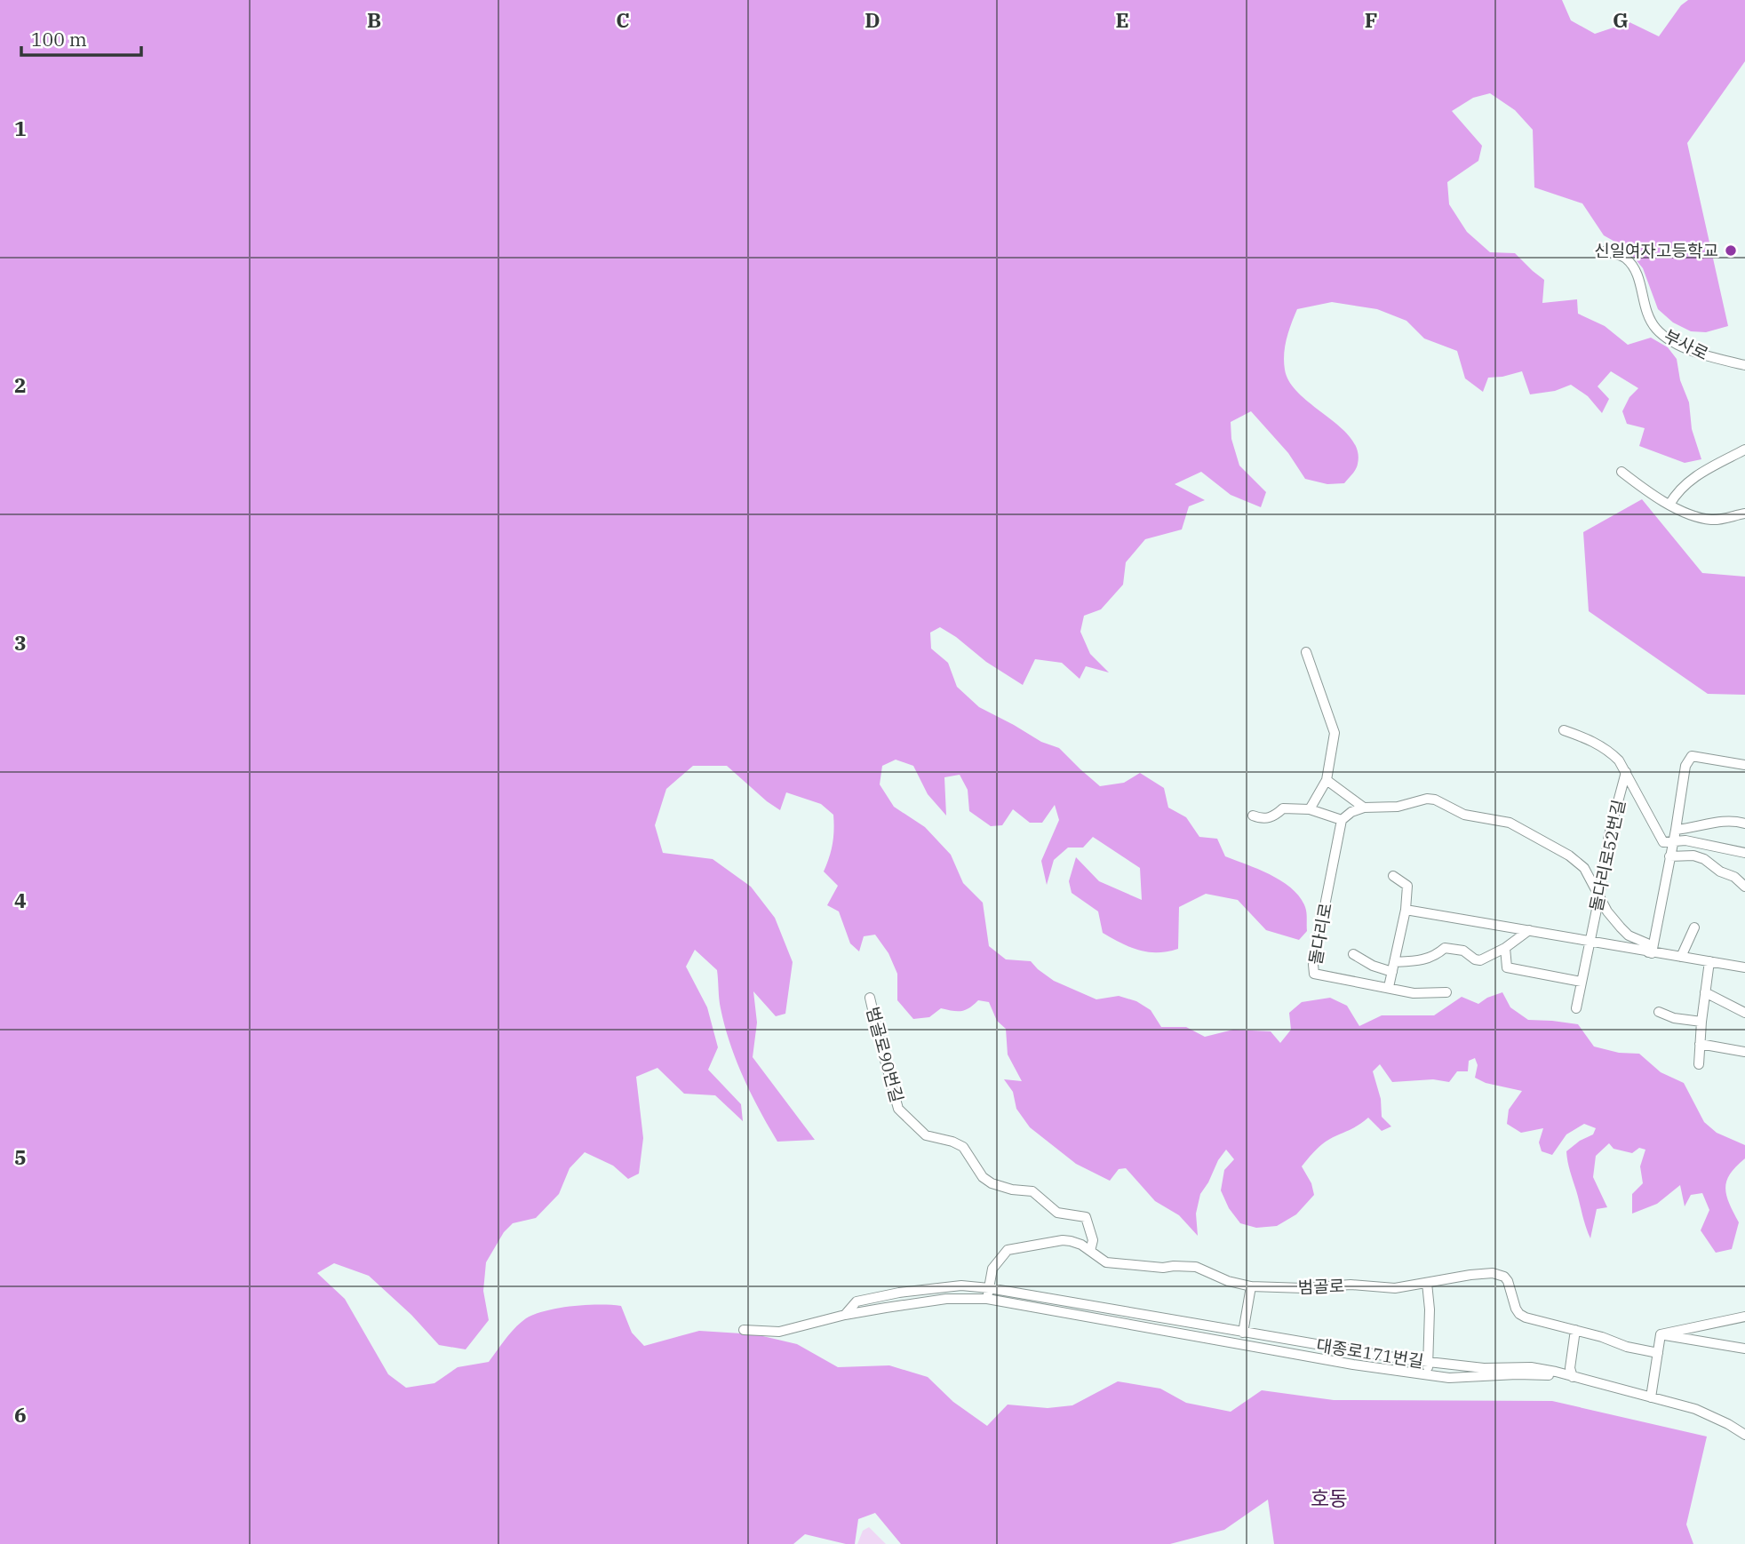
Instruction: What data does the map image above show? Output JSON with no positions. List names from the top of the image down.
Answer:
{
  "streets": {
    "street": [
      "부사로",
      "돌다리로52번길",
      "돌다리로",
      "범골로90번길",
      "범골로",
      "대종로171번길"
    ]
  },
  "crossings": [
    ["범골로90번길", "범골로"],
    ["범골로", "대종로171번길"]
  ],
  "districts": ["호동"],
  "places": ["신일여자고등학교"],
  "scale_bar": "100 m",
  "grid": {
    "columns": [
      "B",
      "C",
      "D",
      "E",
      "F",
      "G"
    ],
    "rows": [
      "1",
      "2",
      "3",
      "4",
      "5",
      "6"
    ]
  }
}
